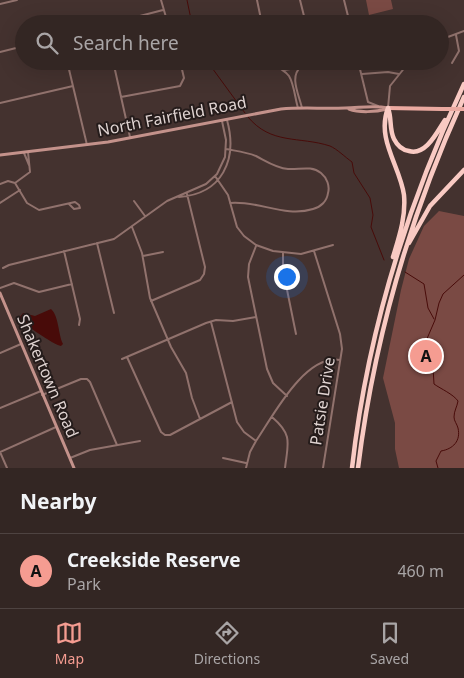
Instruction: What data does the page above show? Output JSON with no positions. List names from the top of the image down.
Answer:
{
  "streets": {
    "main road": ["North Fairfield Road", "Shakertown Road"],
    "street": ["Patsie Drive"]
  },
  "page": {
    "search": "Search here",
    "pins": "A",
    "heading": "Nearby",
    "list": [
      {
        "mark": "A",
        "name": "Creekside Reserve",
        "note": "Park",
        "value": "460 m"
      }
    ],
    "nav": ["Map", "Directions", "Saved"]
  }
}
